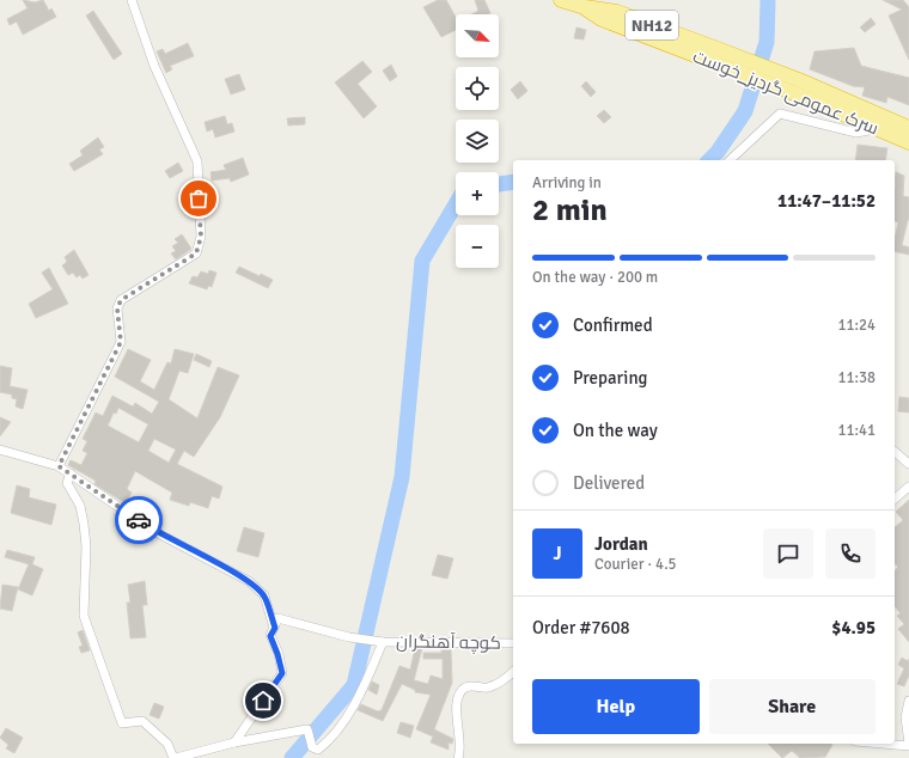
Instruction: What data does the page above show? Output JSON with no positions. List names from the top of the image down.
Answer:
{
  "streets": {
    "highway": ["NH12", "سرک عمومی گردیز_خوست"],
    "street": ["کوچه آهنگران"]
  },
  "north": "bottom right",
  "page": {
    "map_buttons": ["+", "−"],
    "heading": ["2 min", "Arriving in", "11:47–11:52"],
    "panel": [
      "Jordan",
      "Courier · 4.5",
      "Order #7608",
      "$4.95"
    ],
    "bar": "On the way · 200 m",
    "list": [
      ["Confirmed", "11:24"],
      ["Preparing", "11:38"],
      ["On the way", "11:41"],
      "Delivered"
    ],
    "round": "J",
    "buttons": ["Help", "Share"]
  }
}
